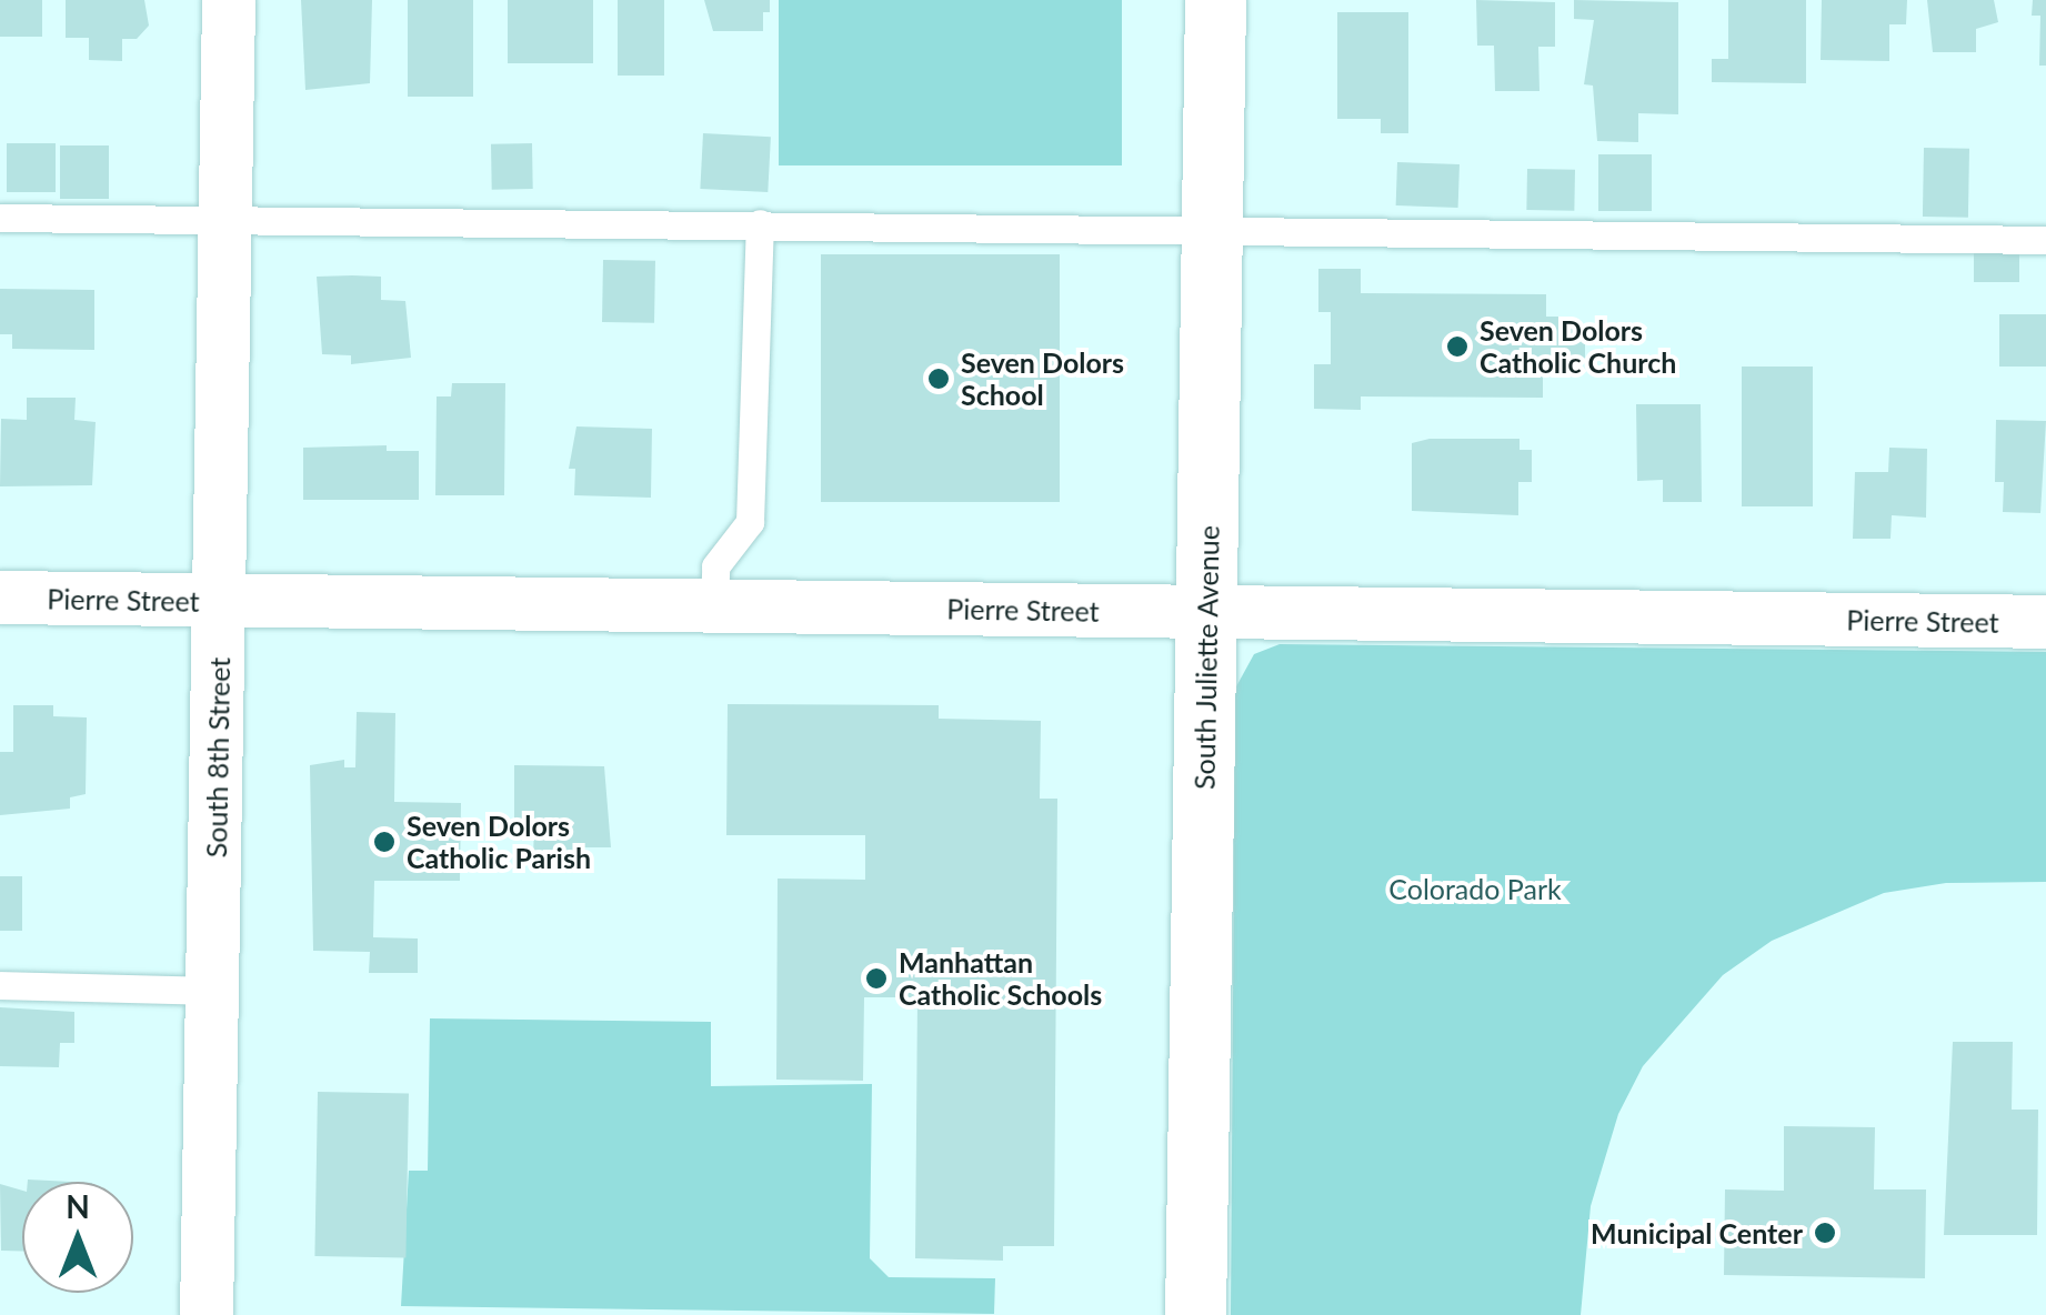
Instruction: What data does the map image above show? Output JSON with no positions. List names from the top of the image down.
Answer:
{
  "streets": {
    "street": ["Pierre Street", "South Juliette Avenue", "South 8th Street"]
  },
  "crossings": [
    ["Pierre Street", "South Juliette Avenue"],
    ["Pierre Street", "South 8th Street"]
  ],
  "parks": ["Colorado Park"],
  "places": [
    "Seven Dolors Catholic Church",
    "Seven Dolors School",
    "Seven Dolors Catholic Parish",
    "Manhattan Catholic Schools",
    "Municipal Center"
  ],
  "north": "top"
}
